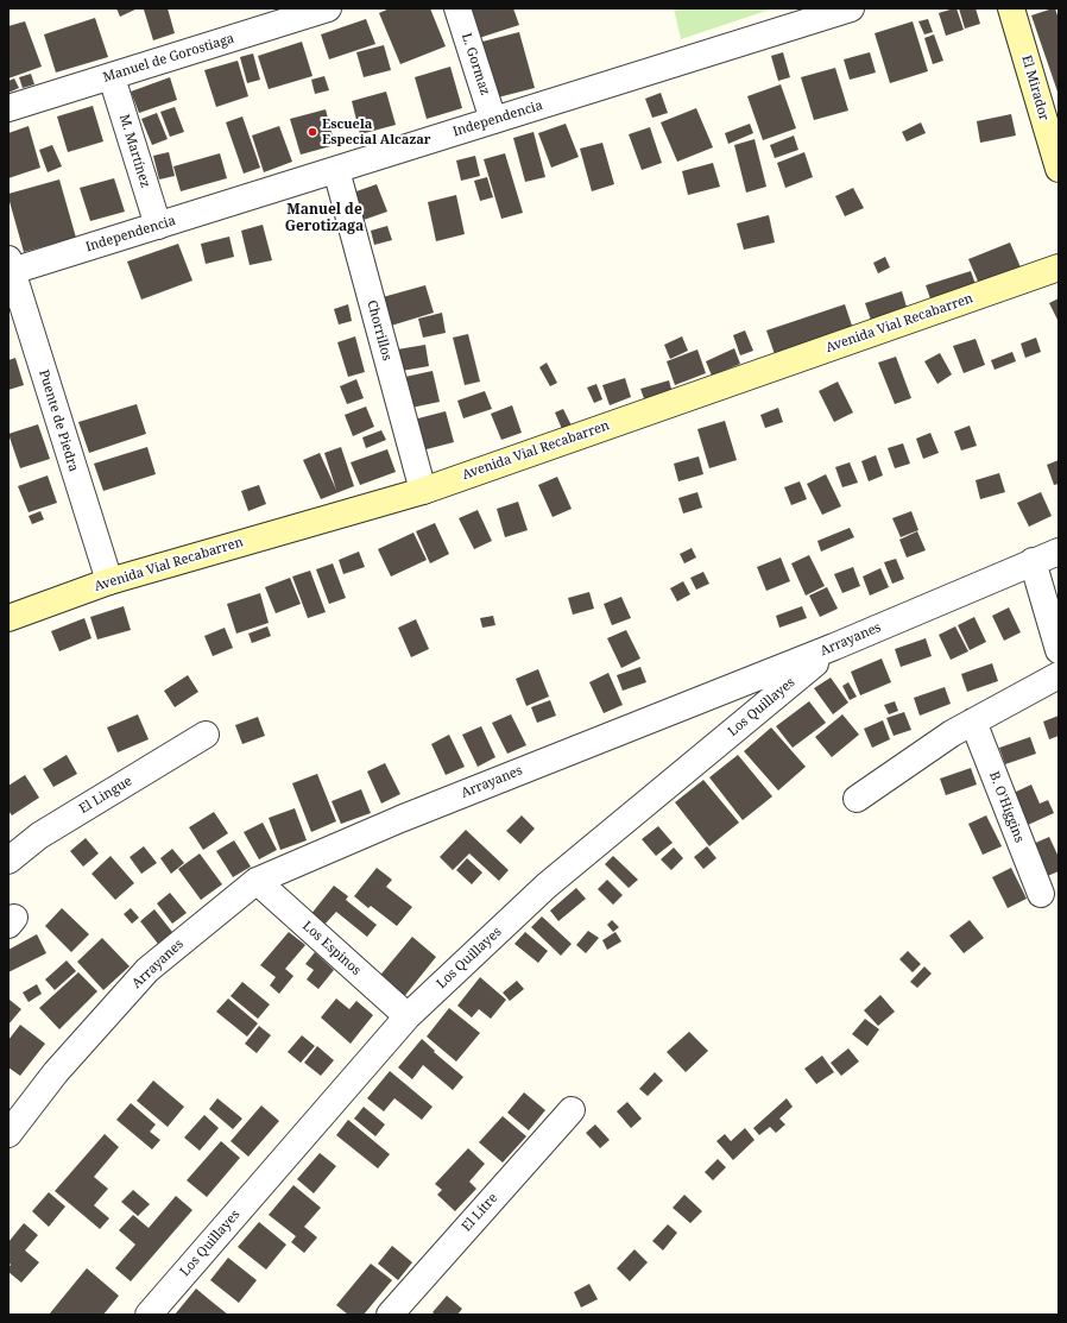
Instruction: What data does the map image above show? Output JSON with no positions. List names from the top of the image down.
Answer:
{
  "streets": {
    "main road": ["El Mirador", "Avenida Vial Recabarren"],
    "street": [
      "Manuel de Gorostiaga",
      "L. Gormaz",
      "Independencia",
      "M. Martínez",
      "Chorrillos",
      "Puente de Piedra",
      "Arrayanes",
      "Los Quillayes",
      "El Lingue",
      "B. O'Higgins",
      "Los Espinos",
      "El Litre"
    ]
  },
  "crossings": [
    ["Manuel de Gorostiaga", "M. Martínez"],
    ["L. Gormaz", "Independencia"],
    ["Independencia", "M. Martínez"],
    ["Independencia", "Chorrillos"],
    ["Independencia", "Puente de Piedra"],
    ["Avenida Vial Recabarren", "Chorrillos"],
    ["Avenida Vial Recabarren", "Puente de Piedra"],
    ["Arrayanes", "Los Quillayes"],
    ["Arrayanes", "Los Espinos"],
    ["Los Quillayes", "Los Espinos"]
  ],
  "districts": ["Manuel de Gerotizaga"],
  "places": ["Escuela Especial Alcazar"]
}
